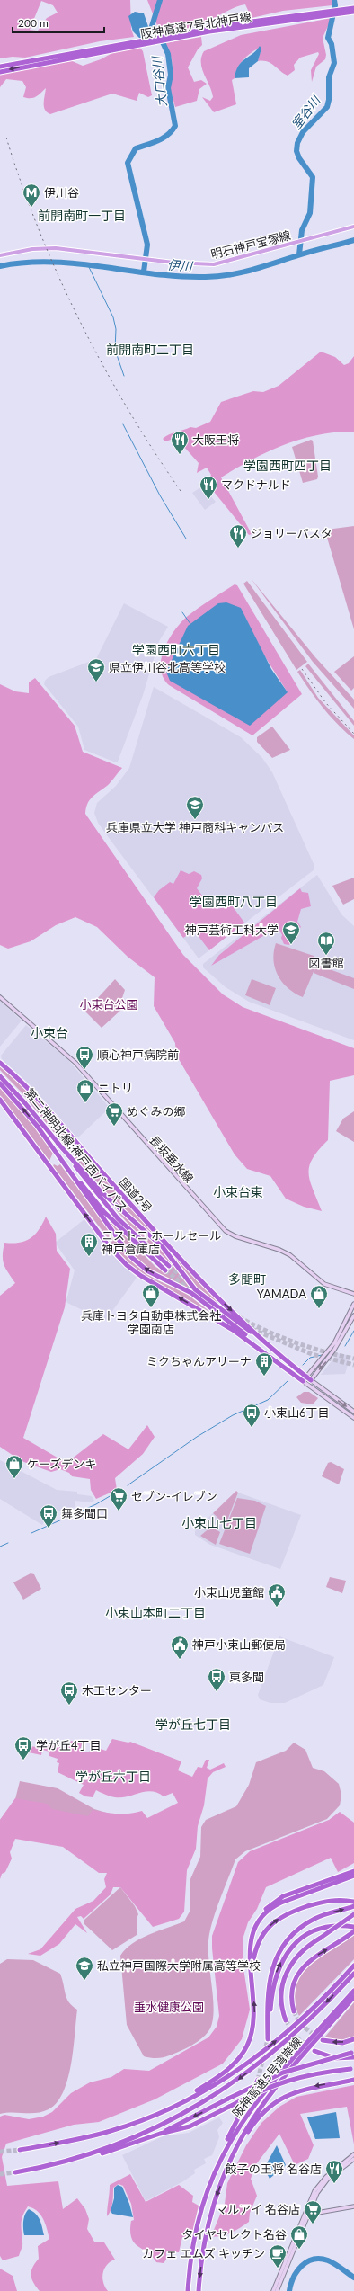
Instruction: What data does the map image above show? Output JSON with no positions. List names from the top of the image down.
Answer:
{
  "streets": {
    "highway": [
      "阪神高速7号北神戸線",
      "第二神明北線;神戸西バイパス",
      "国道2号",
      "阪神高速5号湾岸線"
    ],
    "main road": ["明石神戸宝塚線", "長坂垂水線"]
  },
  "districts": [
    "前開南町一丁目",
    "前開南町二丁目",
    "学園西町四丁目",
    "学園西町六丁目",
    "学園西町八丁目",
    "小束台",
    "小束台東",
    "多聞町",
    "小束山七丁目",
    "小束山本町二丁目",
    "学が丘七丁目",
    "学が丘六丁目"
  ],
  "water": ["大口谷川", "室谷川", "伊川"],
  "parks": ["小束台公園", "垂水健康公園"],
  "places": {
    "metro station": ["伊川谷"],
    "restaurant": [
      "大阪王将",
      "マクドナルド",
      "ジョリーパスタ",
      "餃子の王将 名谷店"
    ],
    "school or university": [
      "県立伊川谷北高等学校",
      "兵庫県立大学 神戸商科キャンパス",
      "神戸芸術工科大学",
      "私立神戸国際大学附属高等学校"
    ],
    "library": ["図書館"],
    "bus stop": [
      "順心神戸病院前",
      "小束山6丁目",
      "舞多聞口",
      "東多聞",
      "木工センター",
      "学が丘4丁目"
    ],
    "shop": [
      "ニトリ",
      "兵庫トヨタ自動車株式会社 学園南店",
      "YAMADA",
      "ケーズデンキ",
      "タイヤセレクト名谷"
    ],
    "supermarket": ["めぐみの郷", "セブン-イレブン", "マルアイ 名谷店"],
    "building": ["コストコ ホールセール 神戸倉庫店", "ミクちゃんアリーナ"],
    "public building": ["小束山児童館", "神戸小束山郵便局"],
    "cafe": ["カフェ エムズ キッチン"]
  },
  "scale_bar": "200 m"
}
